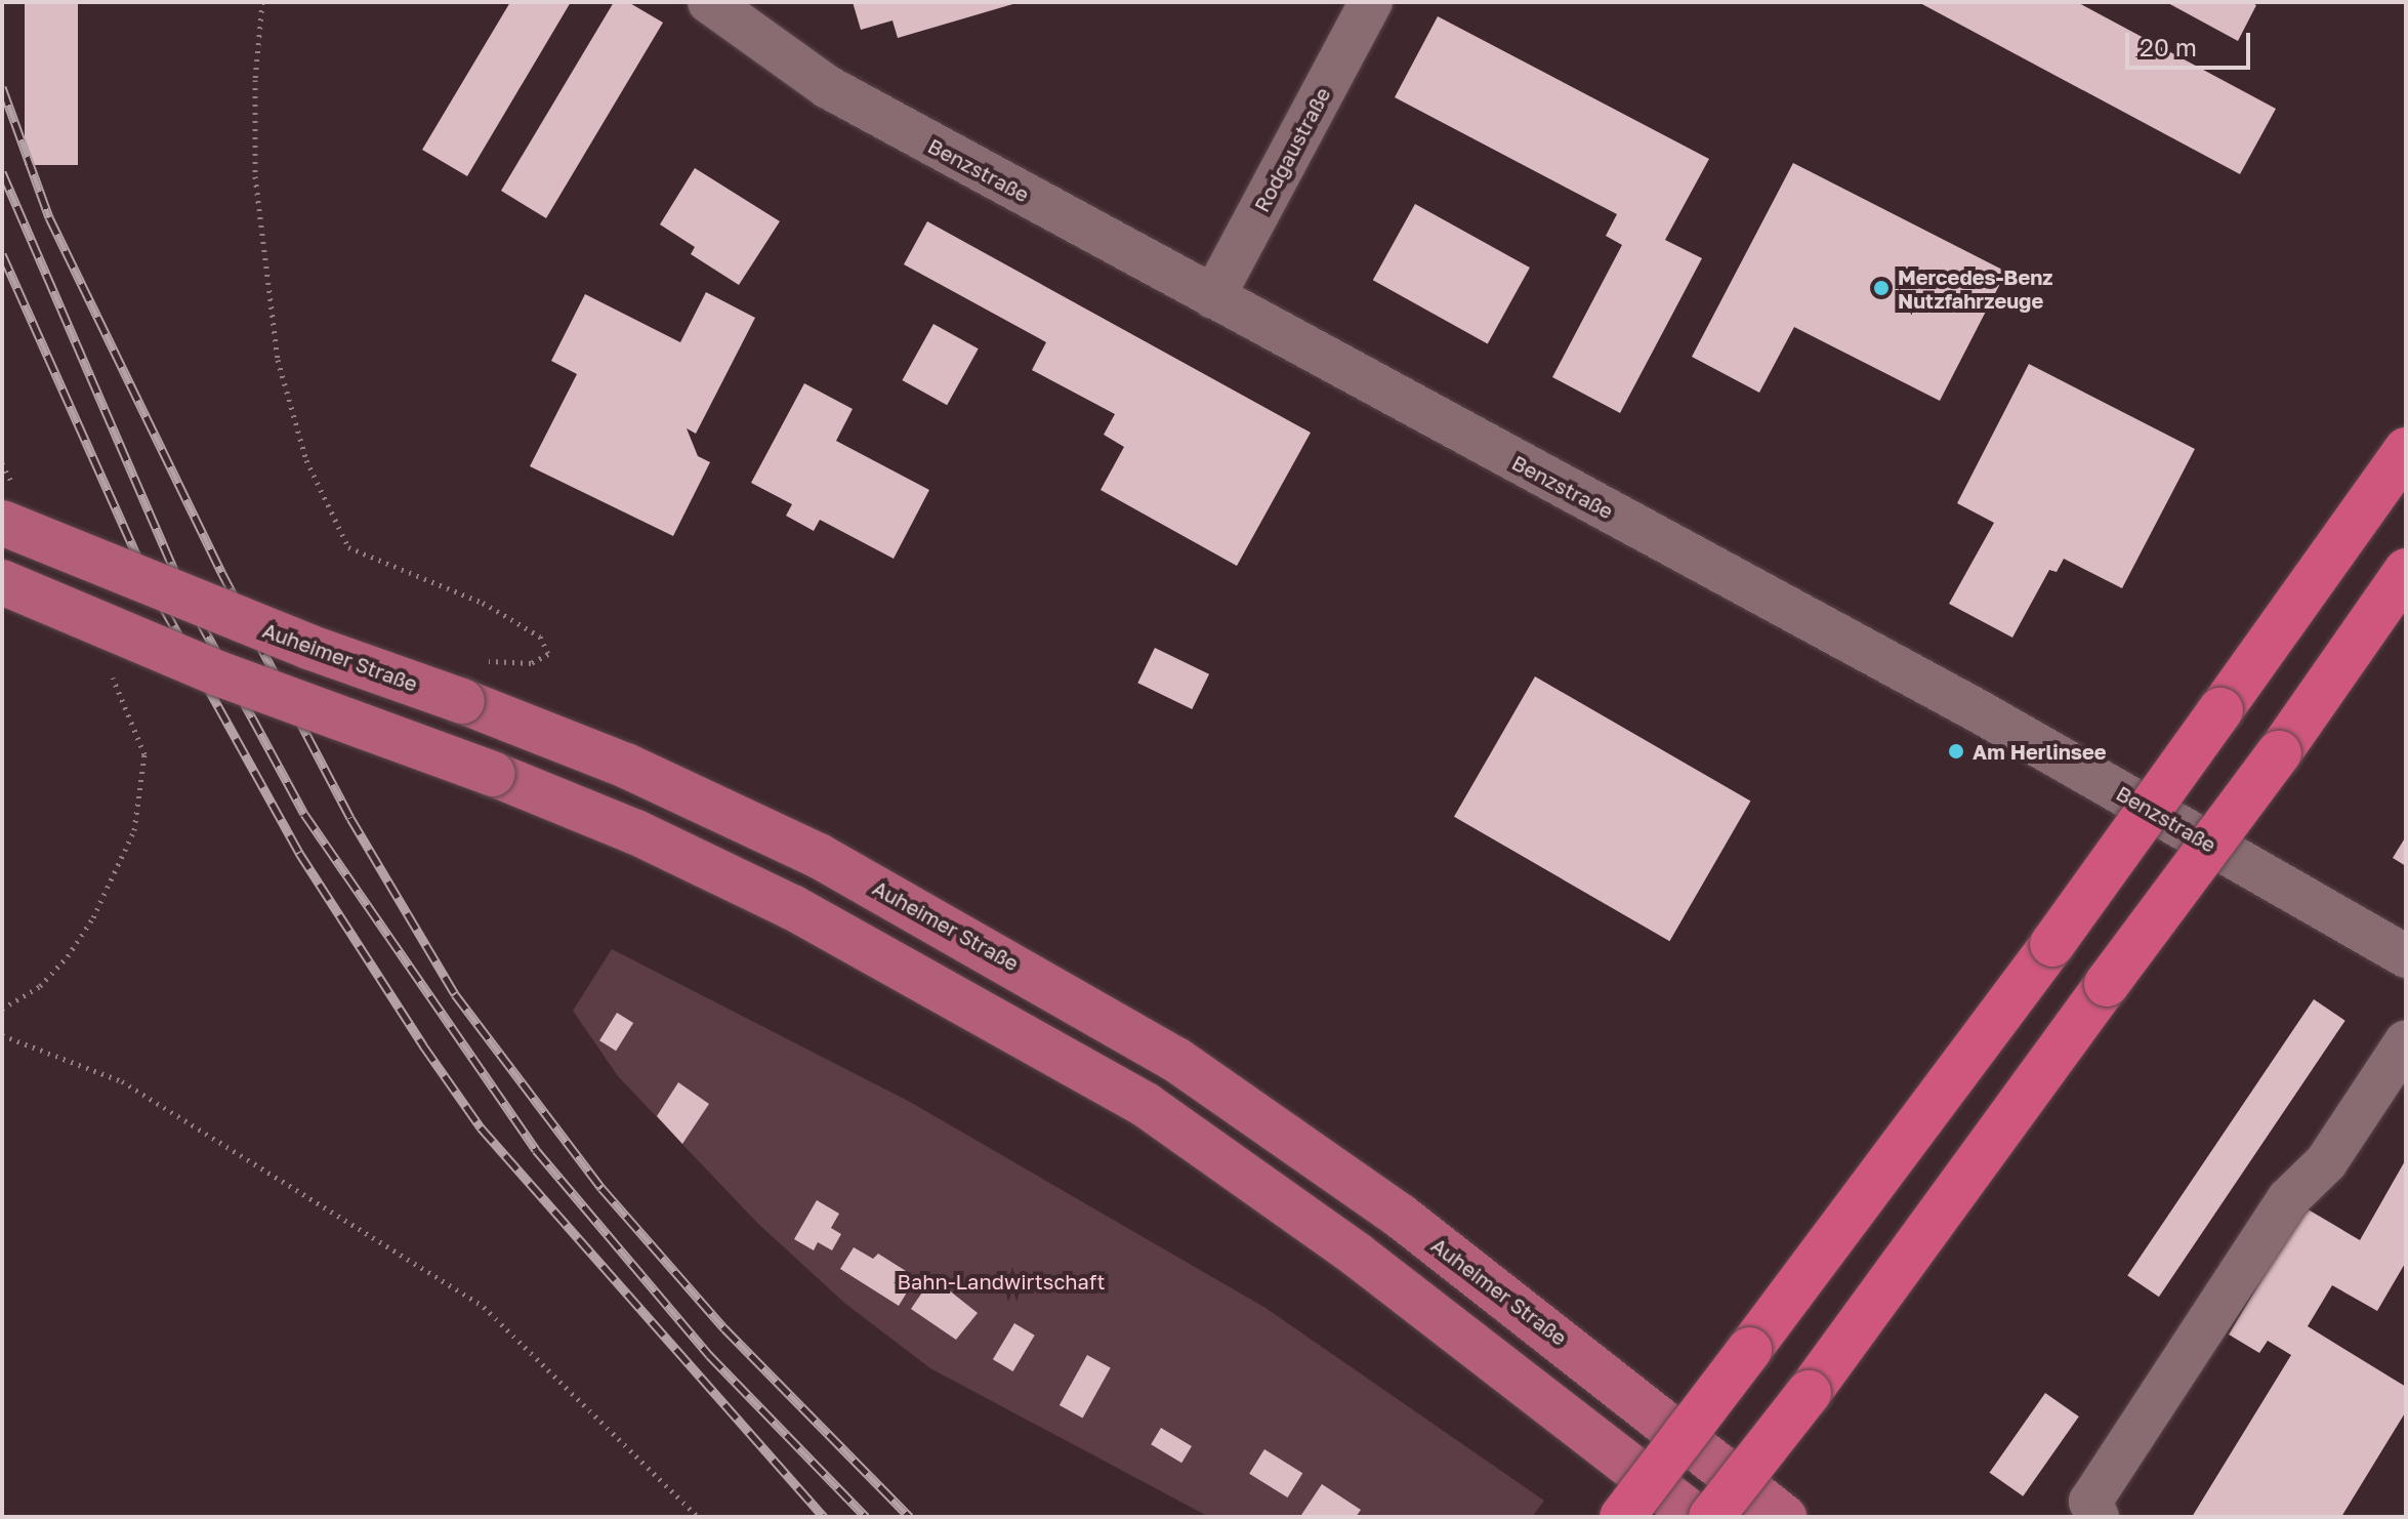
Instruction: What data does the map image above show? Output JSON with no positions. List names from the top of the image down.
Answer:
{
  "streets": {
    "main road": ["Auheimer Straße"],
    "street": ["Rodgaustraße", "Benzstraße"]
  },
  "crossings": [
    ["Rodgaustraße", "Benzstraße"]
  ],
  "parks": ["Bahn-Landwirtschaft"],
  "places": ["Mercedes-Benz Nutzfahrzeuge", "Am Herlinsee"],
  "scale_bar": "20 m"
}
